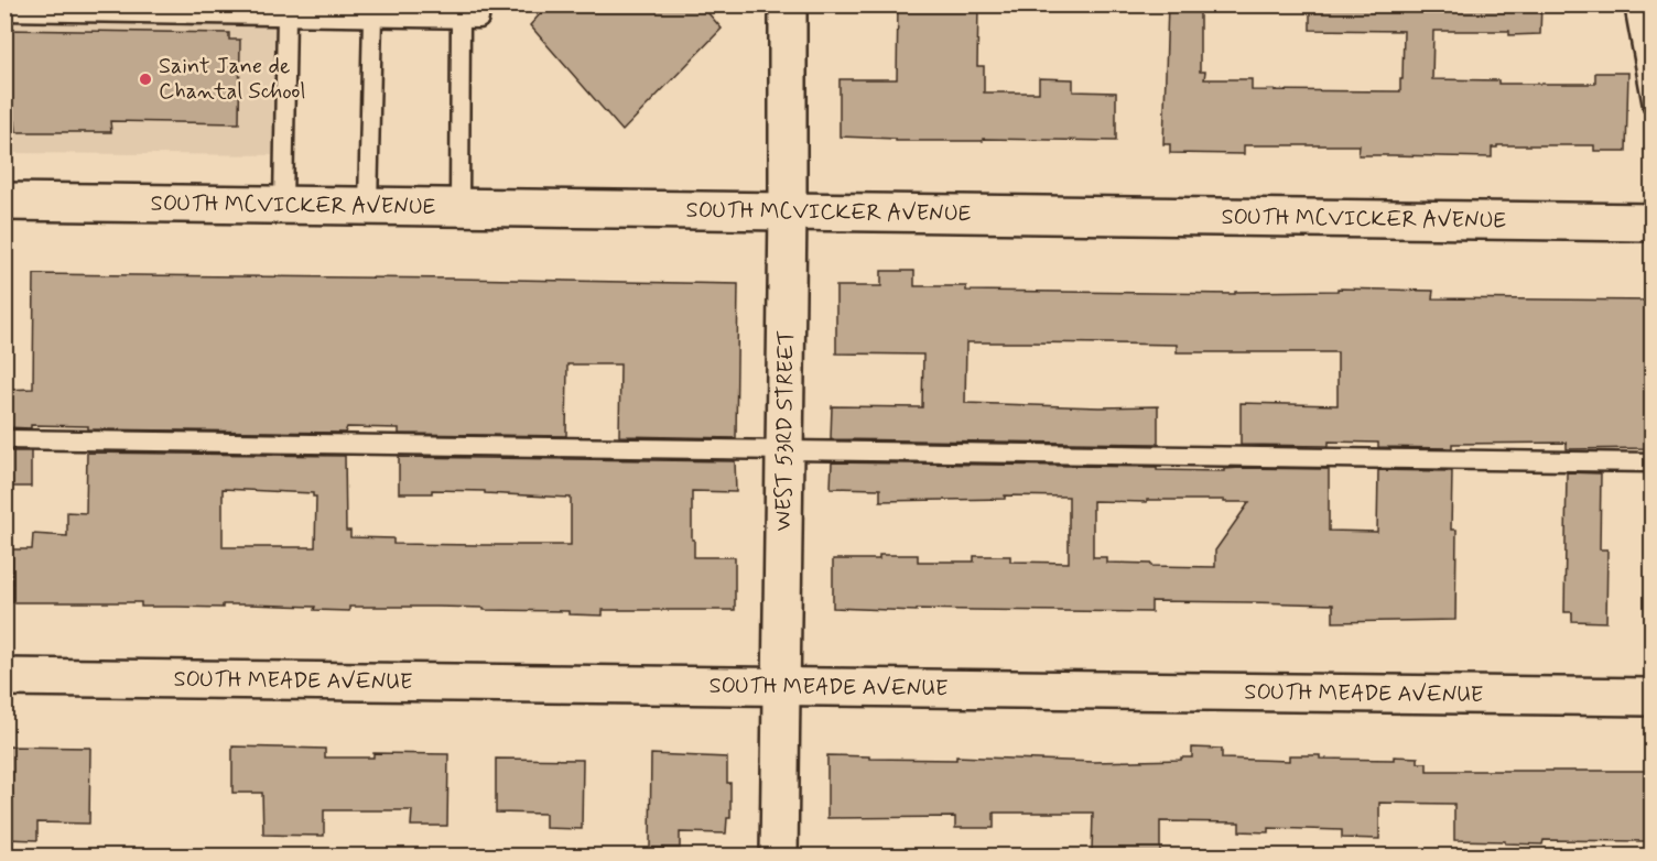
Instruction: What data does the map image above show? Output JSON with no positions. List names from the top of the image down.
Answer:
{
  "streets": {
    "street": ["SOUTH MCVICKER AVENUE", "WEST 53RD STREET", "SOUTH MEADE AVENUE"]
  },
  "crossings": [
    ["SOUTH MCVICKER AVENUE", "WEST 53RD STREET"],
    ["WEST 53RD STREET", "SOUTH MEADE AVENUE"]
  ],
  "places": ["Saint Jane de Chantal School"]
}
